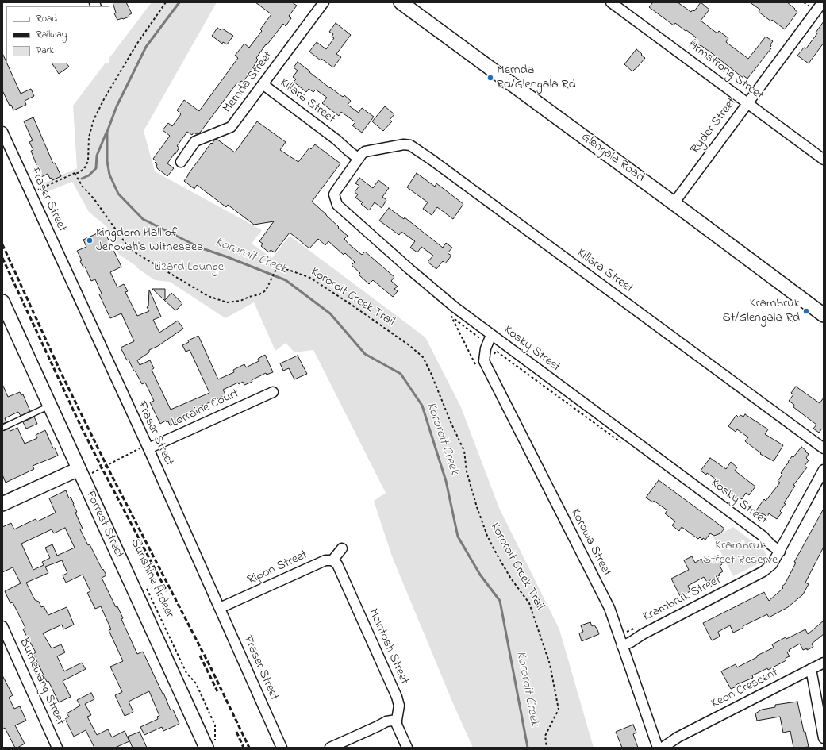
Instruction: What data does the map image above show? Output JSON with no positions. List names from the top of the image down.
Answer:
{
  "streets": {
    "street": [
      "Armstrong Street",
      "Mernda Street",
      "Killara Street",
      "Ryder Street",
      "Glengala Road",
      "Fraser Street",
      "Kosky Street",
      "Lorraine Court",
      "Forrest Street",
      "Korowa Street",
      "Ripon Street",
      "Krambruk Street",
      "McIntosh Street",
      "Burnewang Street",
      "Keon Crescent"
    ],
    "path": ["Kororoit Creek Trail", "Sunshine Ardeer"]
  },
  "crossings": [
    ["Armstrong Street", "Ryder Street"],
    ["Mernda Street", "Killara Street"],
    ["Killara Street", "Kosky Street"],
    ["Ryder Street", "Glengala Road"],
    ["Fraser Street", "Lorraine Court"],
    ["Fraser Street", "Ripon Street"],
    ["Kosky Street", "Krambruk Street"],
    ["Forrest Street", "Sunshine Ardeer"],
    ["Korowa Street", "Krambruk Street"],
    ["Korowa Street", "Keon Crescent"],
    ["Ripon Street", "McIntosh Street"]
  ],
  "water": ["Kororoit Creek"],
  "parks": ["Lizard Lounge", "Krambruk Street Reserve"],
  "places": ["Mernda Rd/Glengala Rd", "Kingdom Hall of Jehovah's Witnesses", "Krambruk St/Glengala Rd"],
  "legend": ["Road", "Railway", "Park"]
}
